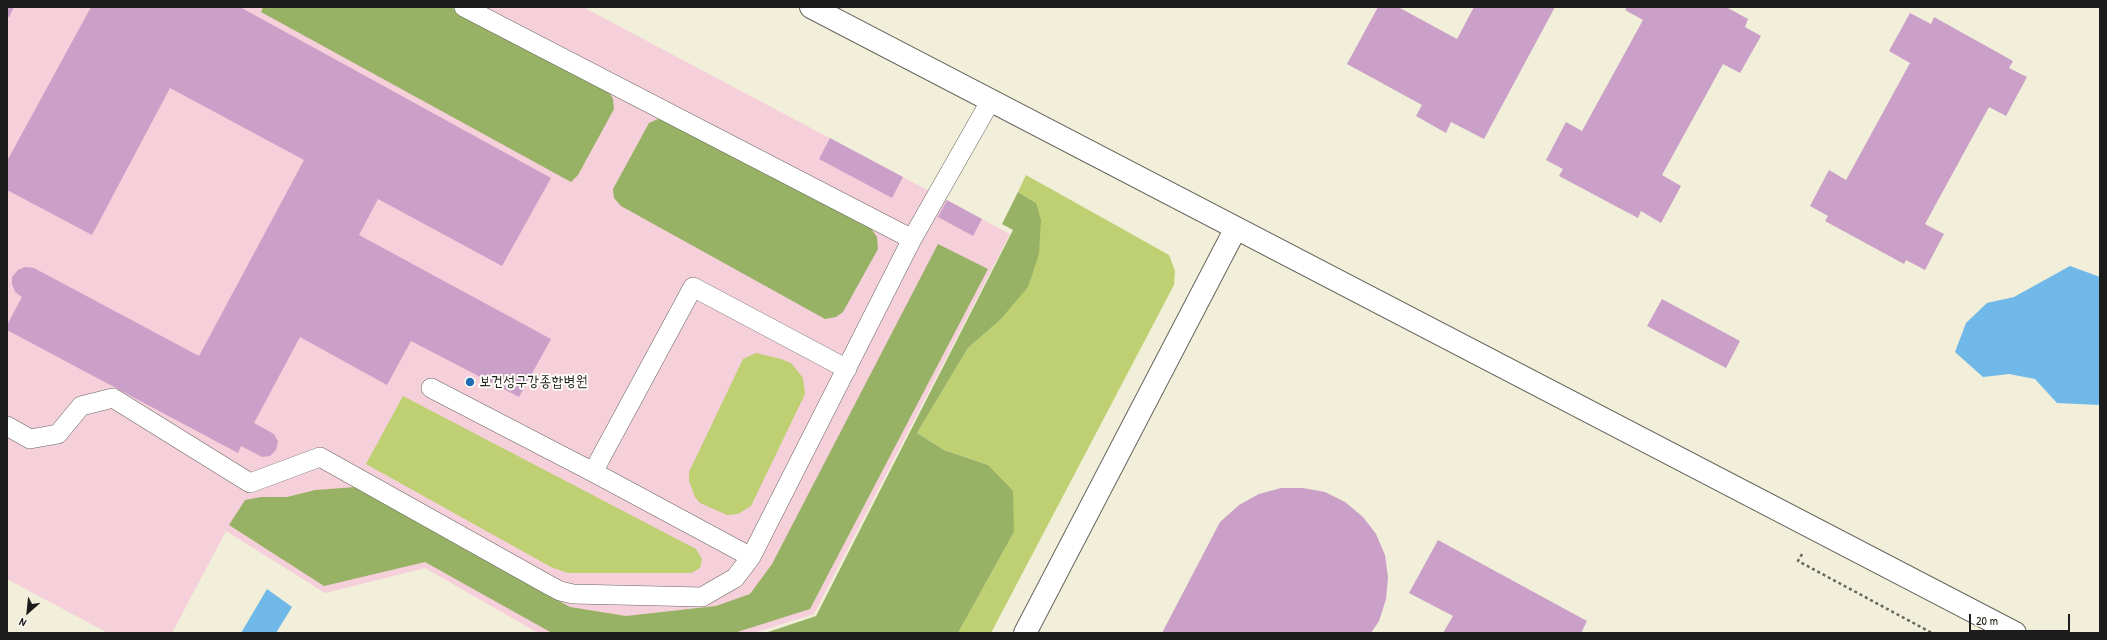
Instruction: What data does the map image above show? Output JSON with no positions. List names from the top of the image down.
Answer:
{
  "places": ["보건성구강종합병원"],
  "scale_bar": "20 m",
  "north": "bottom left"
}
